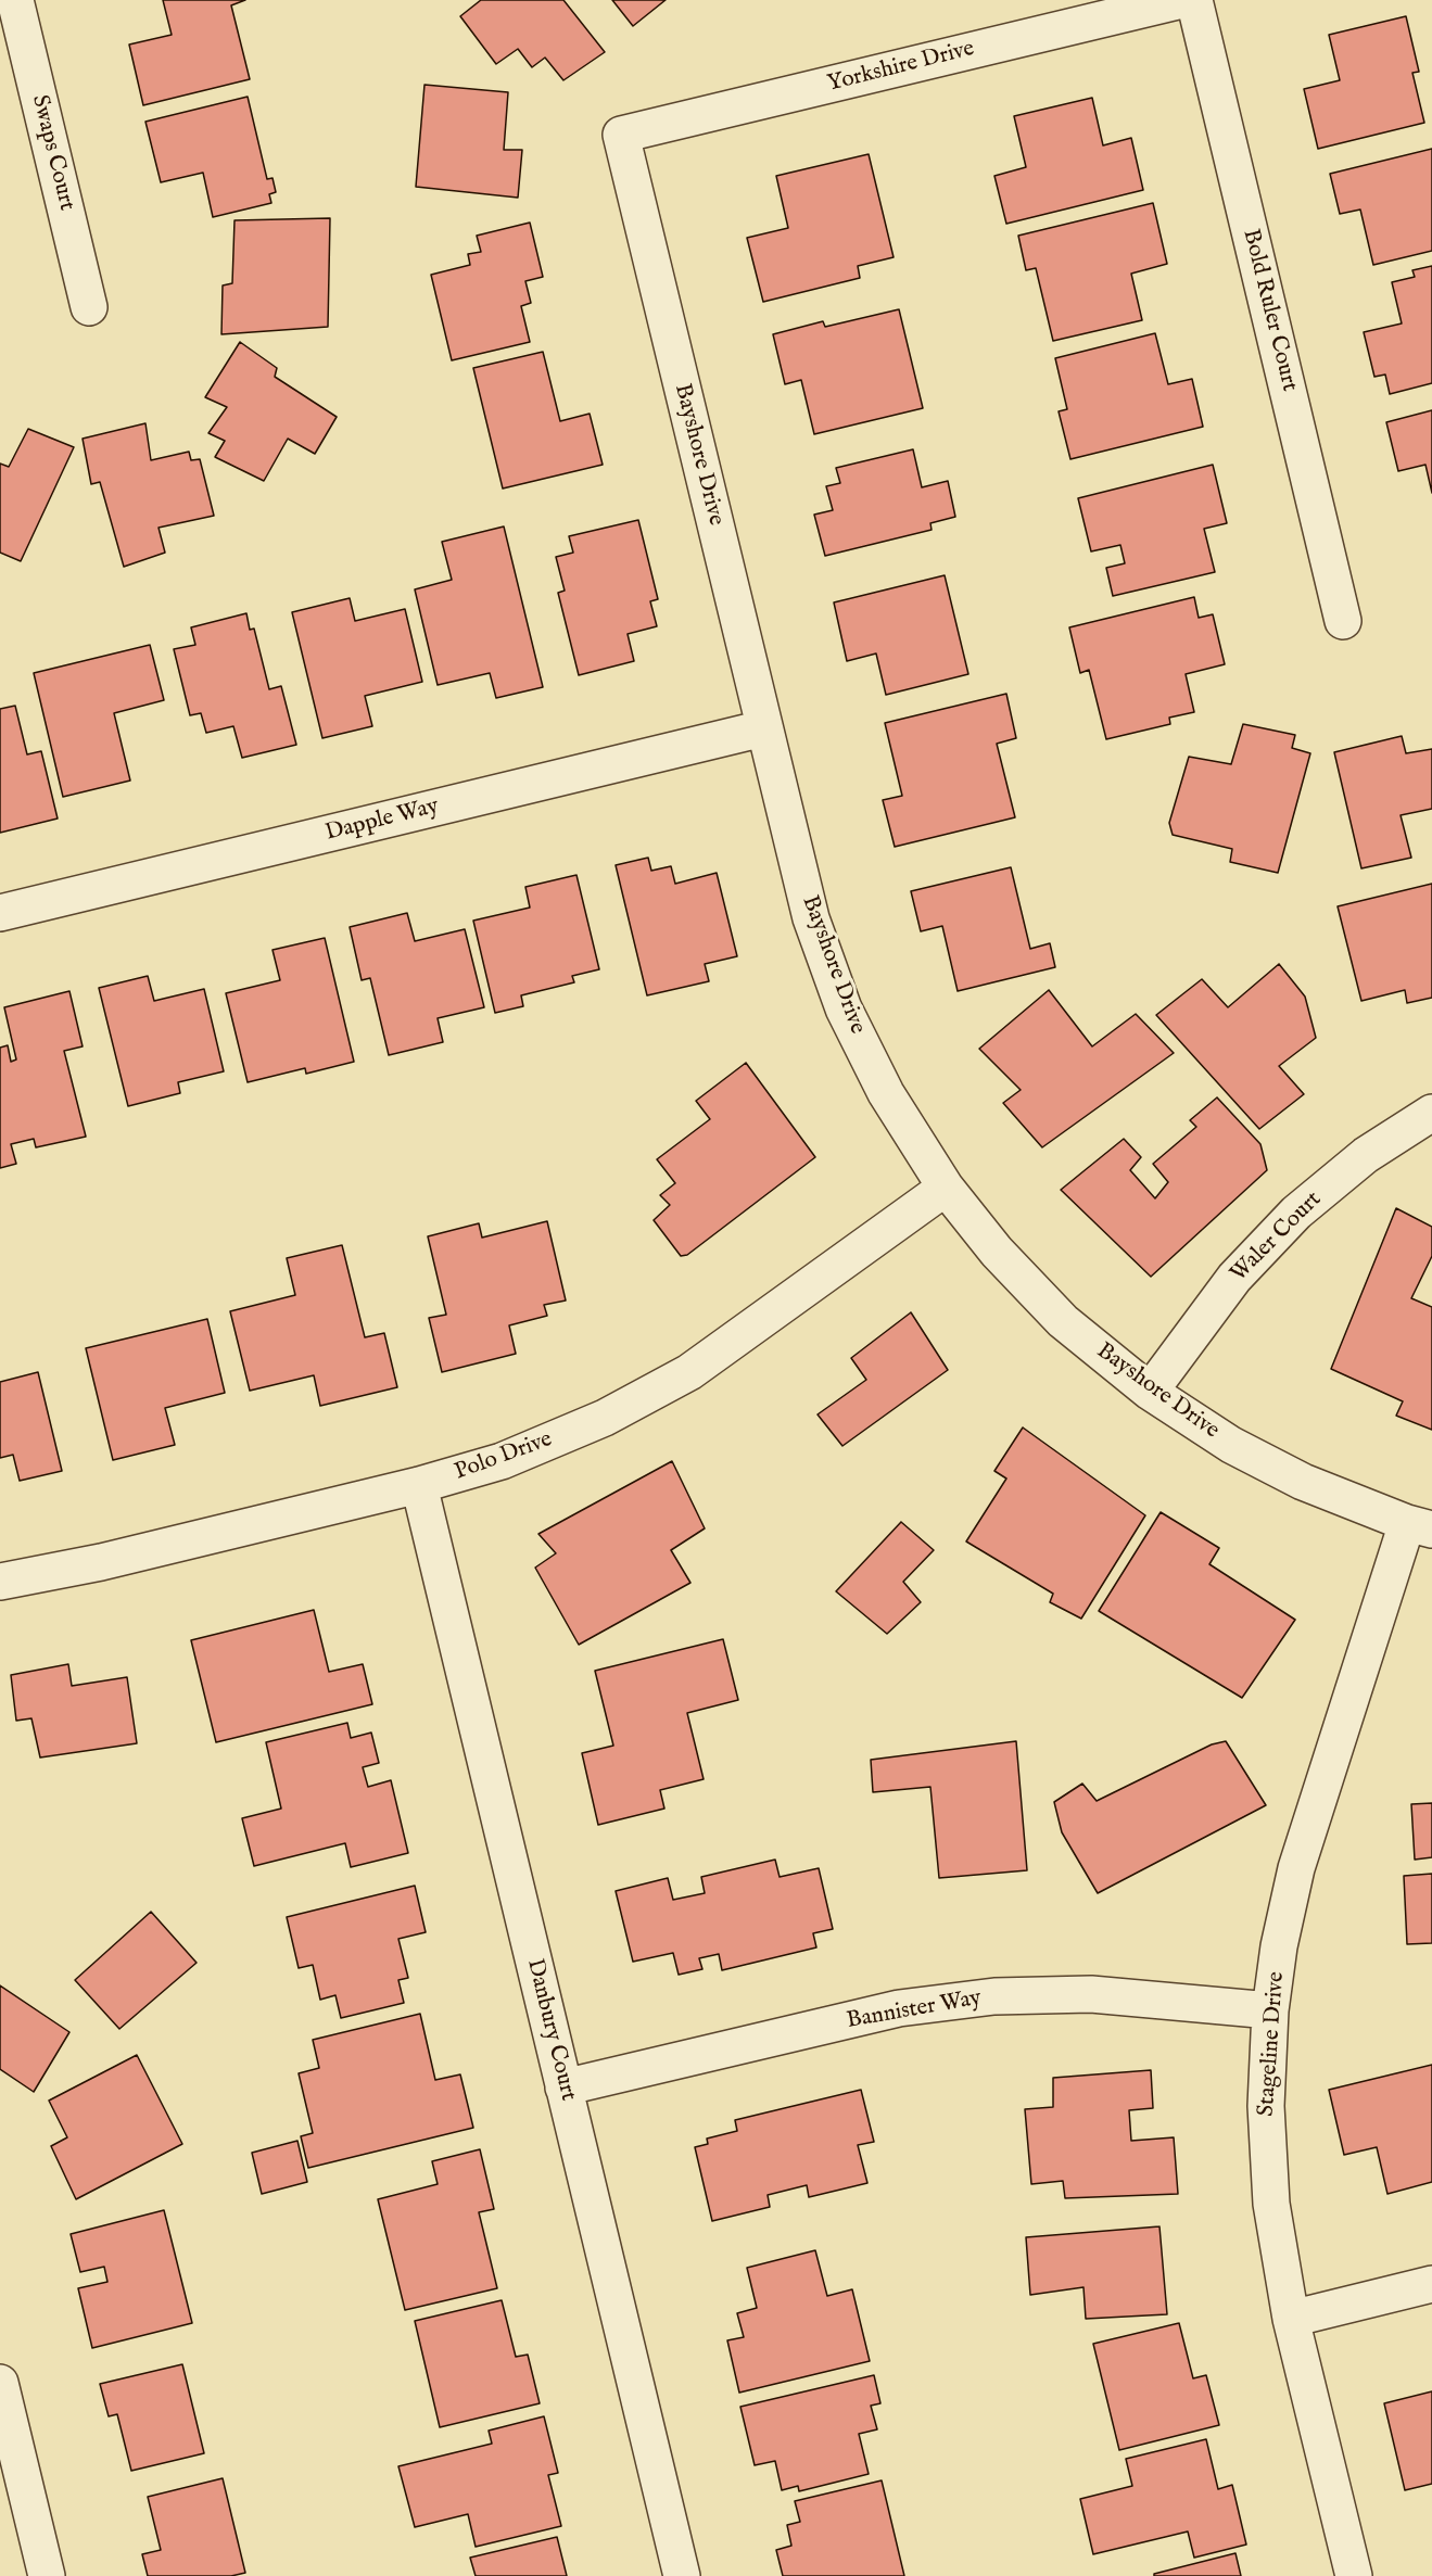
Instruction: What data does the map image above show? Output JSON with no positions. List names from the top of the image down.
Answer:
{
  "streets": {
    "street": [
      "Yorkshire Drive",
      "Swaps Court",
      "Bold Ruler Court",
      "Bayshore Drive",
      "Dapple Way",
      "Waler Court",
      "Polo Drive",
      "Bannister Way",
      "Danbury Court",
      "Stageline Drive"
    ]
  },
  "crossings": [
    ["Yorkshire Drive", "Bayshore Drive"],
    ["Bayshore Drive", "Dapple Way"],
    ["Bayshore Drive", "Waler Court"],
    ["Bayshore Drive", "Polo Drive"],
    ["Bayshore Drive", "Stageline Drive"],
    ["Polo Drive", "Danbury Court"],
    ["Bannister Way", "Danbury Court"],
    ["Bannister Way", "Stageline Drive"]
  ]
}
